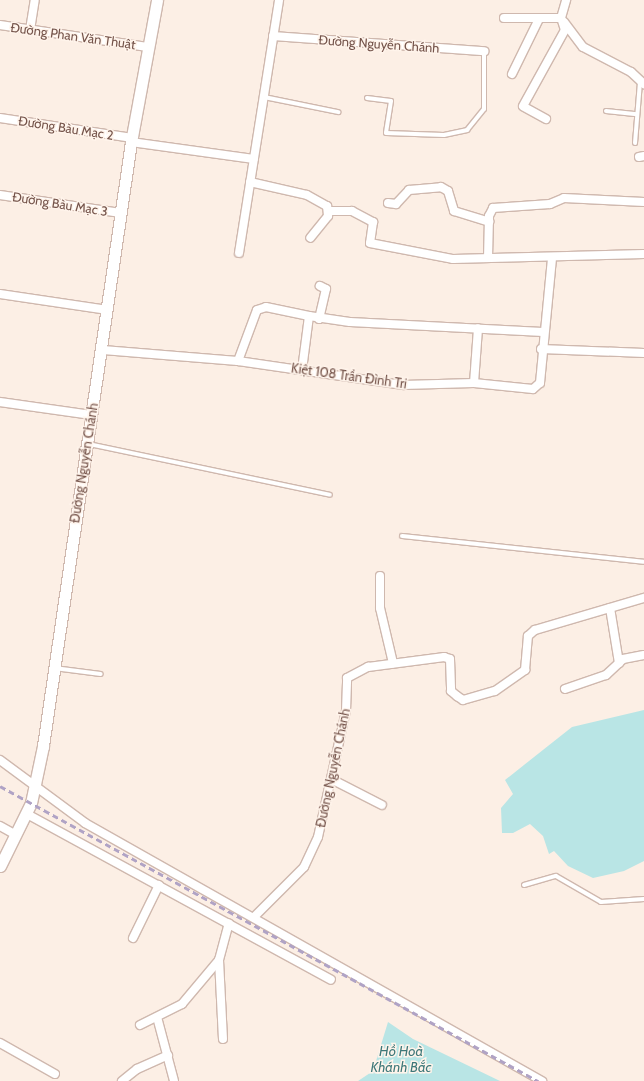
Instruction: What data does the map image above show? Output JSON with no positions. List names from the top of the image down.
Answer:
{
  "streets": {
    "street": [
      "Đường Phan Văn Thuật",
      "Đường Nguyễn Chánh",
      "Đường Bàu Mạc 2",
      "Đường Bàu Mạc 3",
      "Kiệt 108 Trần Đình Tri"
    ]
  },
  "crossings": [
    ["Đường Phan Văn Thuật", "Đường Nguyễn Chánh"],
    ["Đường Nguyễn Chánh", "Đường Bàu Mạc 2"],
    ["Đường Nguyễn Chánh", "Đường Bàu Mạc 3"],
    ["Đường Nguyễn Chánh", "Kiệt 108 Trần Đình Tri"]
  ],
  "water": ["Hồ Hoà Khánh Bắc"]
}
